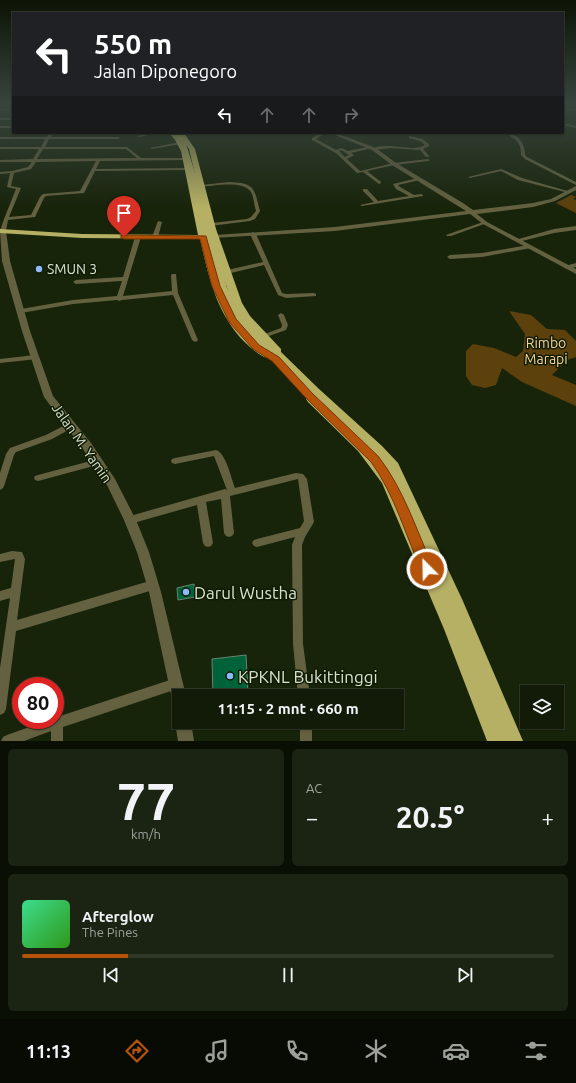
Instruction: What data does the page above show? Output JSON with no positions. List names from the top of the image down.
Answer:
{
  "streets": {
    "street": ["Jalan M. Yamin"]
  },
  "parks": ["Rimbo Marapi"],
  "places": ["SMUN 3", "Darul Wustha", "KPKNL Bukittinggi"],
  "page": {
    "turn": ["550 m", "Jalan Diponegoro"],
    "limit": "80",
    "trip": "11:15 · 2 mnt · 660 m",
    "tile": [
      ["77", "km/h"],
      "AC"
    ],
    "heat": ["−", "20.5°", "+"],
    "song": ["Afterglow", "The Pines"],
    "tabs": "11:13"
  }
}
